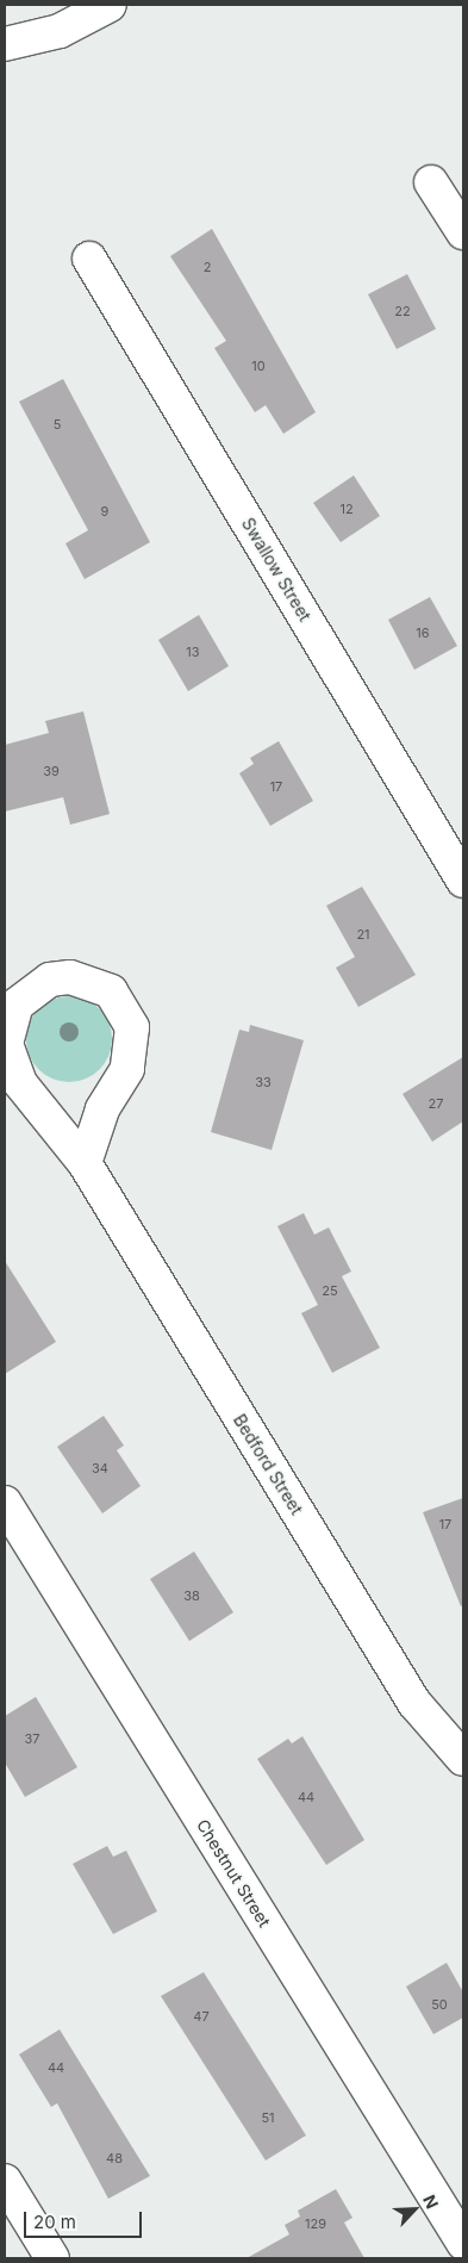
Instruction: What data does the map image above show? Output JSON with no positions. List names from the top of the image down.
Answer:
{
  "streets": {
    "street": ["Swallow Street", "Bedford Street", "Chestnut Street"]
  },
  "house_numbers": [
    "2",
    "22",
    "10",
    "5",
    "12",
    "9",
    "16",
    "13",
    "39",
    "17",
    "21",
    "33",
    "27",
    "25",
    "34",
    "17",
    "38",
    "37",
    "44",
    "50",
    "47",
    "44",
    "51",
    "48",
    "129"
  ],
  "scale_bar": "20 m",
  "north": "top right"
}
